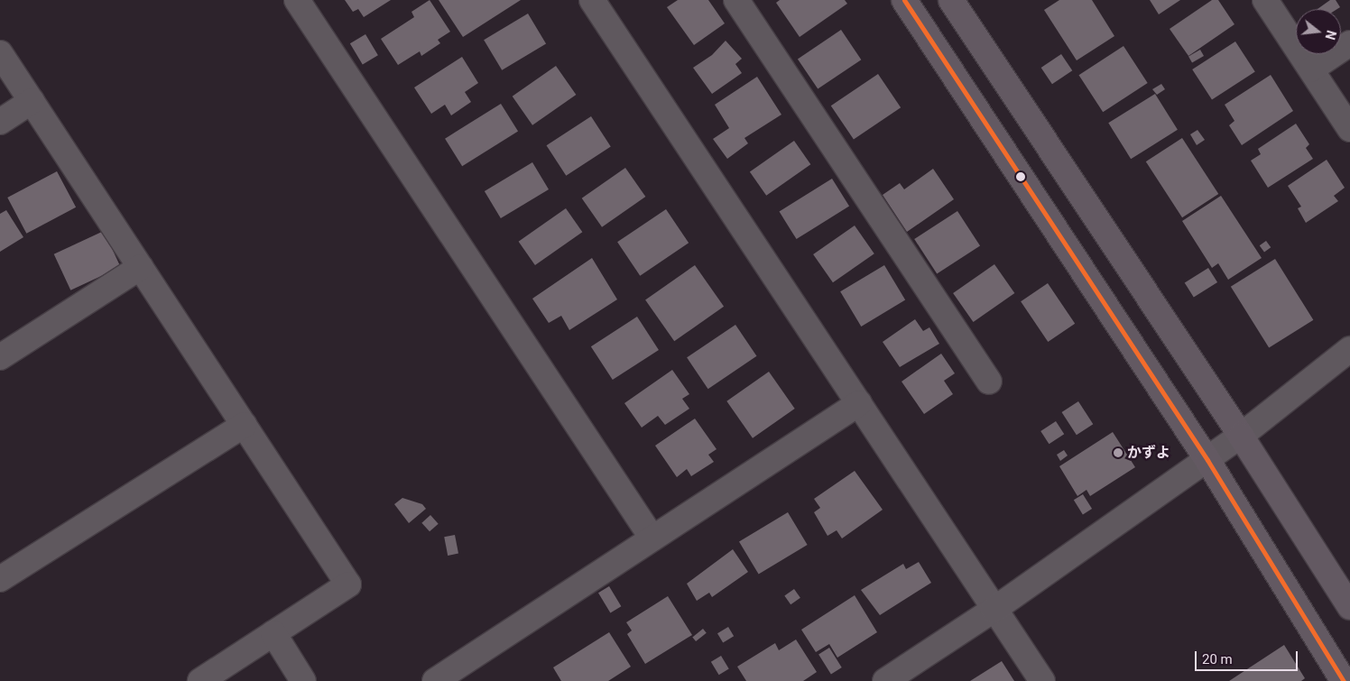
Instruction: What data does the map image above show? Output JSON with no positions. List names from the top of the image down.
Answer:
{
  "places": ["かずよ"],
  "scale_bar": "20 m",
  "north": "right"
}
